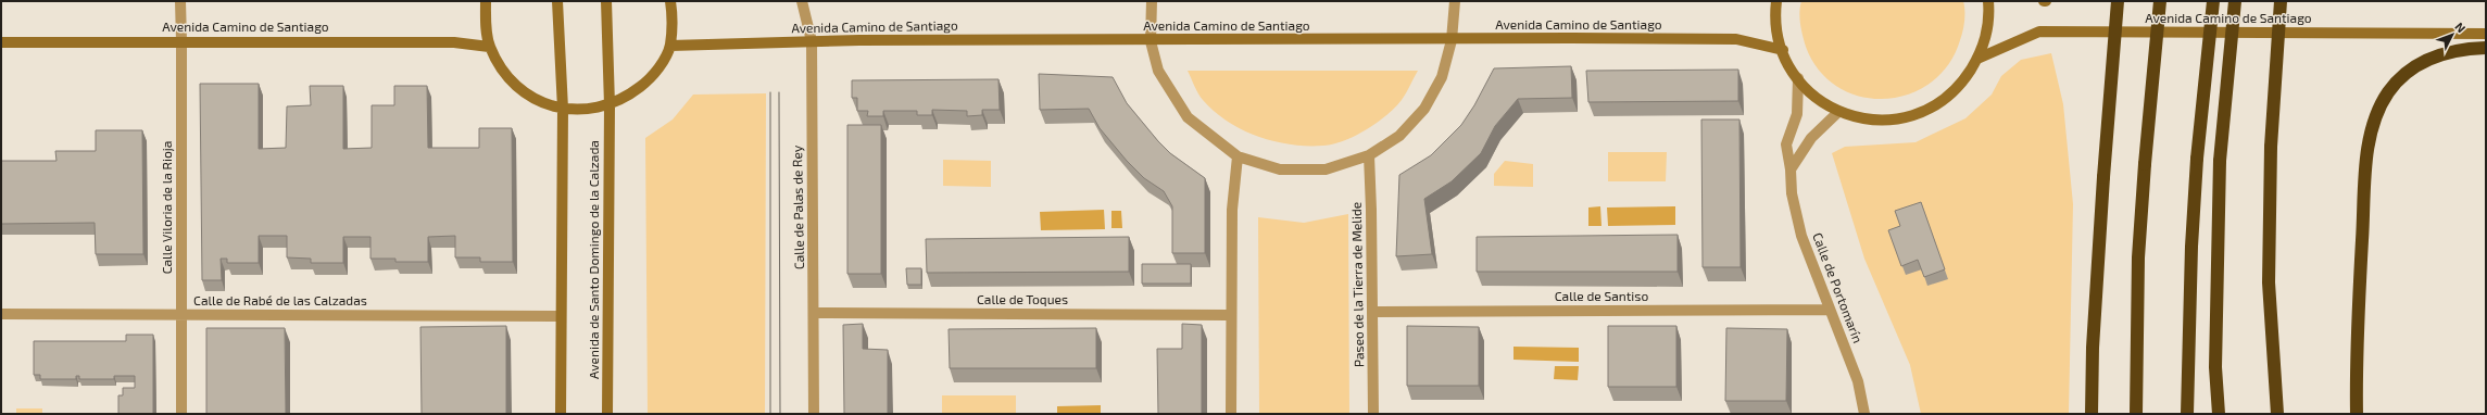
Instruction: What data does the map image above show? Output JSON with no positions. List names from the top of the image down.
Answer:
{
  "streets": {
    "street": [
      "Avenida Camino de Santiago",
      "Calle Viloria de la Rioja",
      "Calle de Palas de Rey",
      "Avenida de Santo Domingo de la Calzada",
      "Paseo de la Tierra de Melide",
      "Calle de Portomarín",
      "Calle de Santiso",
      "Calle de Toques",
      "Calle de Rabé de las Calzadas"
    ]
  },
  "crossings": [
    ["Avenida Camino de Santiago", "Calle Viloria de la Rioja"],
    ["Avenida Camino de Santiago", "Calle de Palas de Rey"],
    ["Calle Viloria de la Rioja", "Calle de Rabé de las Calzadas"],
    ["Calle de Palas de Rey", "Calle de Toques"],
    ["Paseo de la Tierra de Melide", "Calle de Santiso"],
    ["Calle de Portomarín", "Calle de Santiso"]
  ],
  "north": "top right"
}
